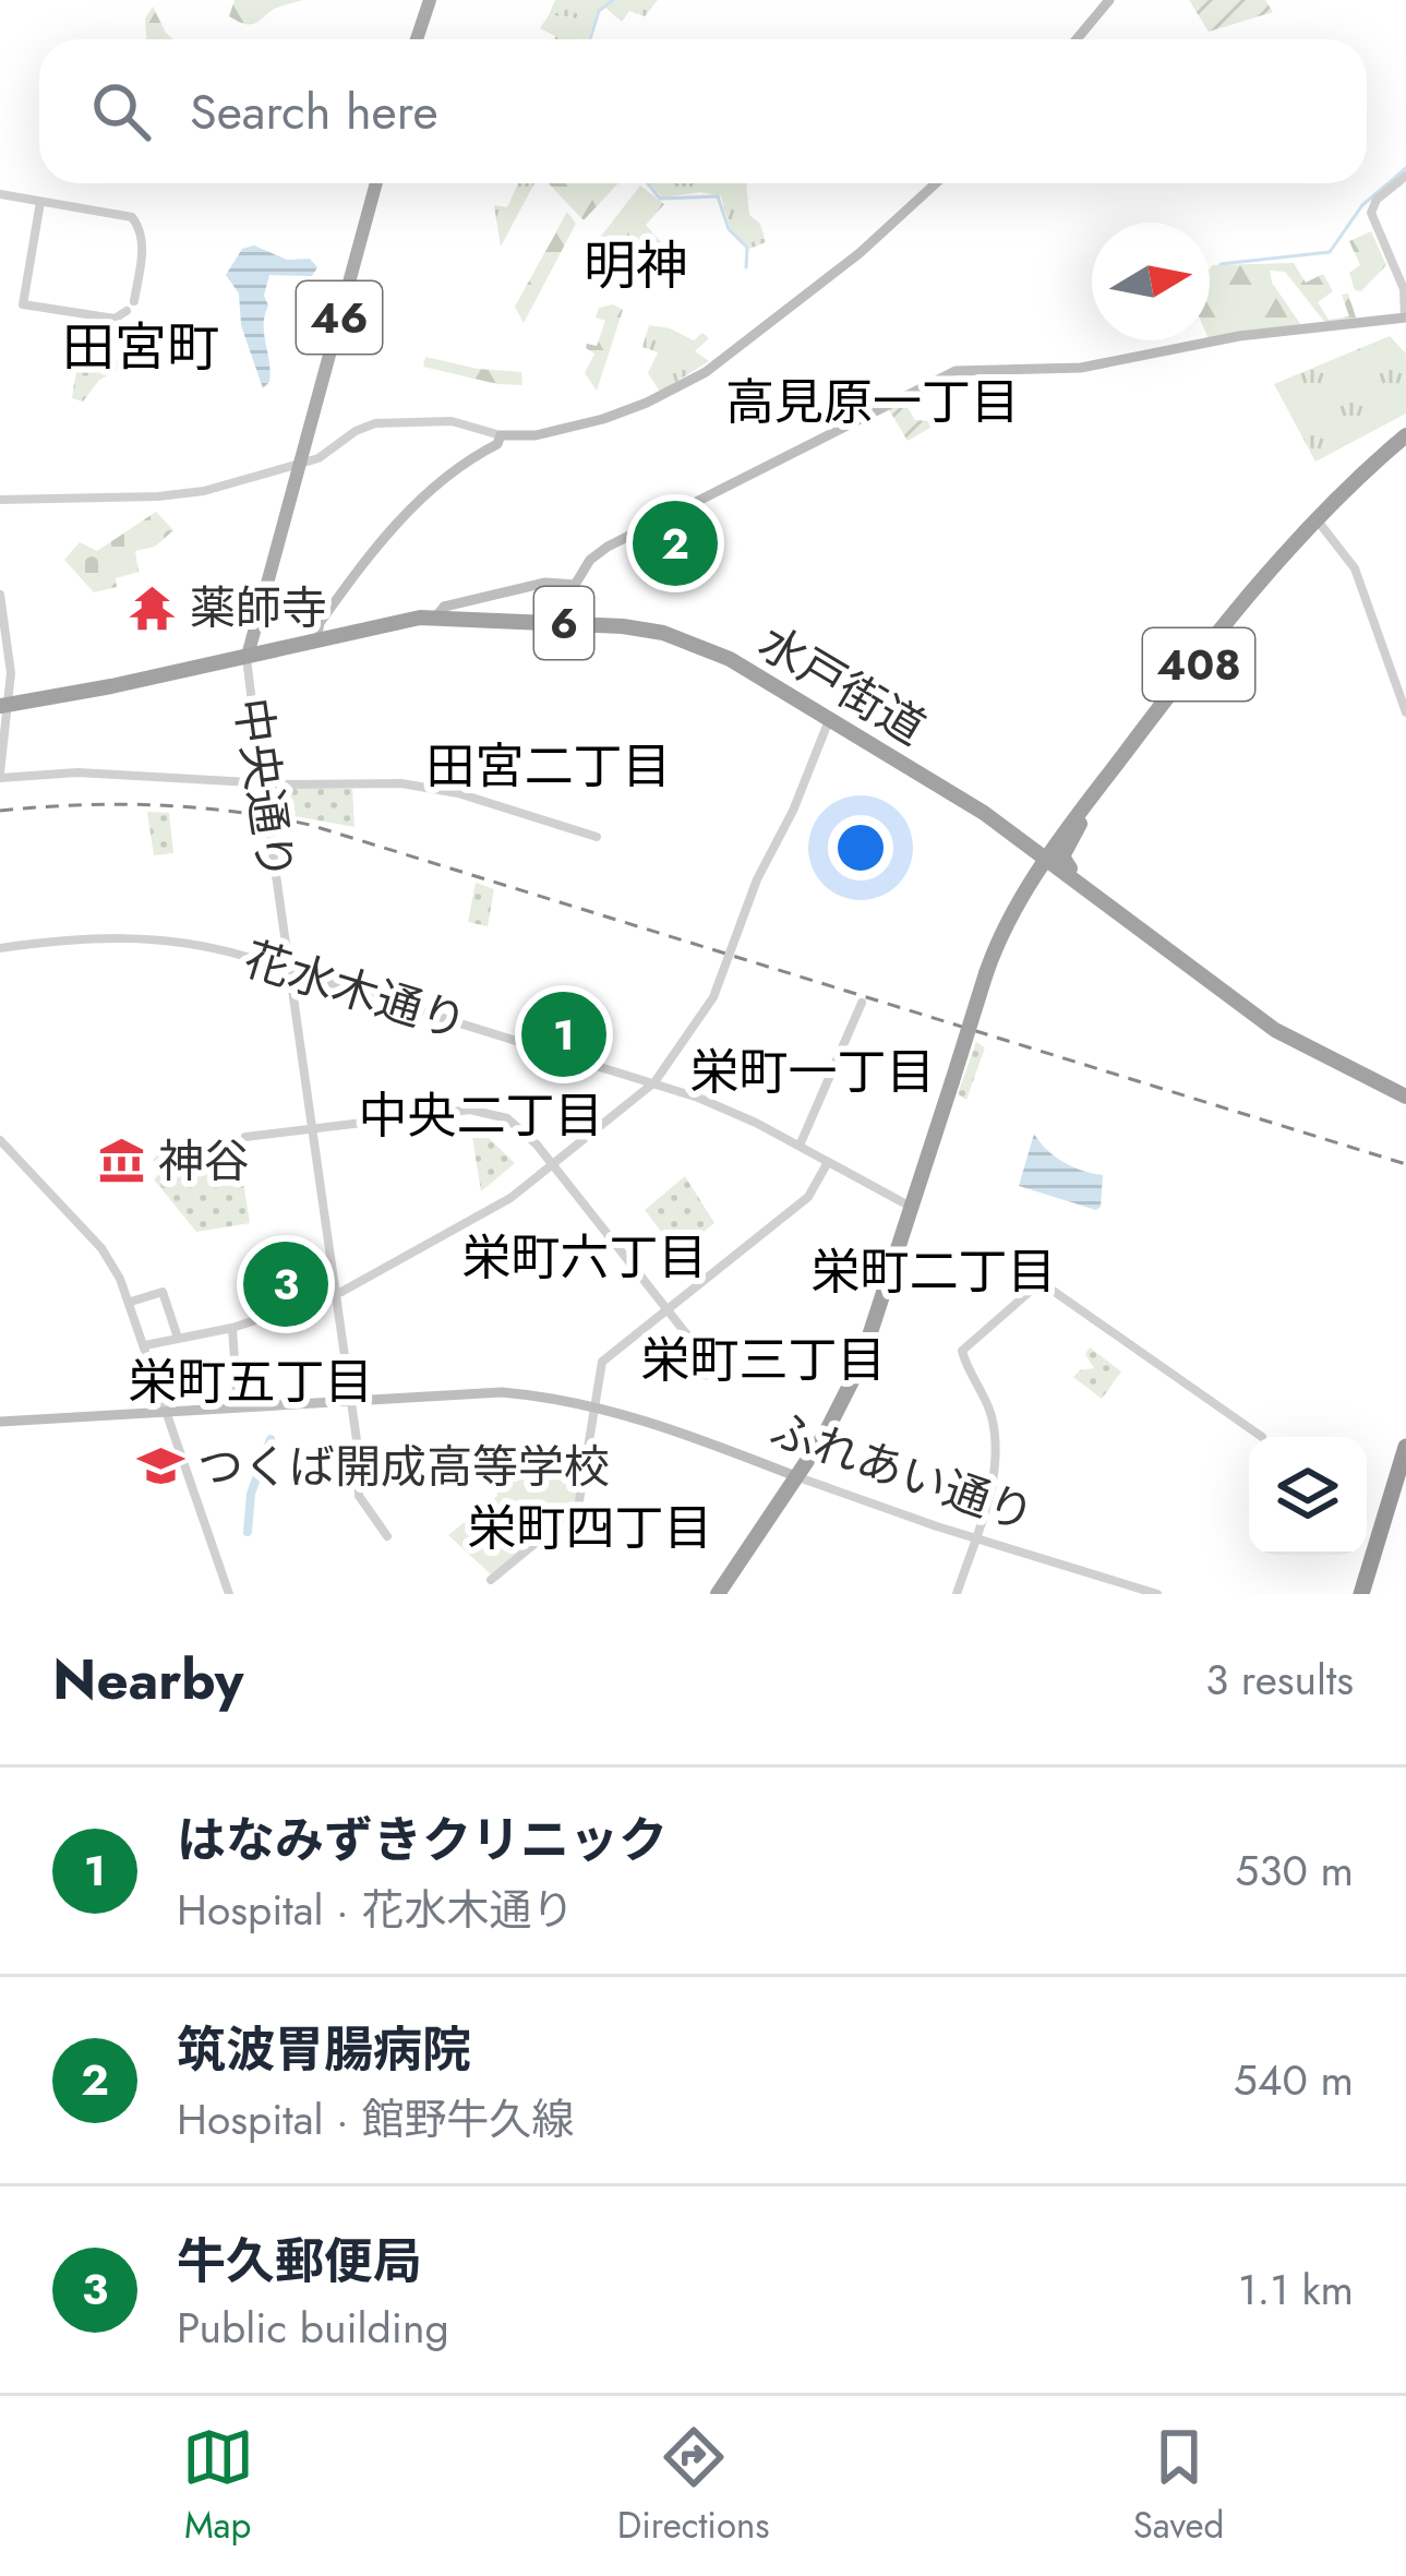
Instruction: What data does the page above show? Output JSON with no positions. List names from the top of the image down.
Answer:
{
  "streets": {
    "highway": ["6", "408", "水戸街道"],
    "main road": ["46", "ふれあい通り"],
    "street": ["中央通り", "花水木通り"]
  },
  "crossings": [
    ["46", "水戸街道"],
    ["46", "中央通り"],
    ["408", "水戸街道"],
    ["408", "花水木通り"],
    ["408", "ふれあい通り"],
    ["水戸街道", "中央通り"],
    ["中央通り", "花水木通り"],
    ["中央通り", "ふれあい通り"]
  ],
  "districts": [
    "明神",
    "田宮町",
    "高見原一丁目",
    "田宮二丁目",
    "栄町一丁目",
    "中央二丁目",
    "栄町六丁目",
    "栄町二丁目",
    "栄町三丁目",
    "栄町五丁目",
    "栄町四丁目"
  ],
  "places": {
    "temple": ["薬師寺"],
    "museum": ["神谷"],
    "school or university": ["つくば開成高等学校"]
  },
  "north": "right",
  "page": {
    "search": "Search here",
    "pins": ["2", "1", "3"],
    "heading": ["Nearby", "3 results"],
    "list": [
      {
        "mark": "1",
        "name": "はなみずきクリニック",
        "note": "Hospital · 花水木通り",
        "value": "530 m"
      },
      {
        "mark": "2",
        "name": "筑波胃腸病院",
        "note": "Hospital · 館野牛久線",
        "value": "540 m"
      },
      {
        "mark": "3",
        "name": "牛久郵便局",
        "note": "Public building",
        "value": "1.1 km"
      }
    ],
    "nav": ["Map", "Directions", "Saved"]
  }
}
